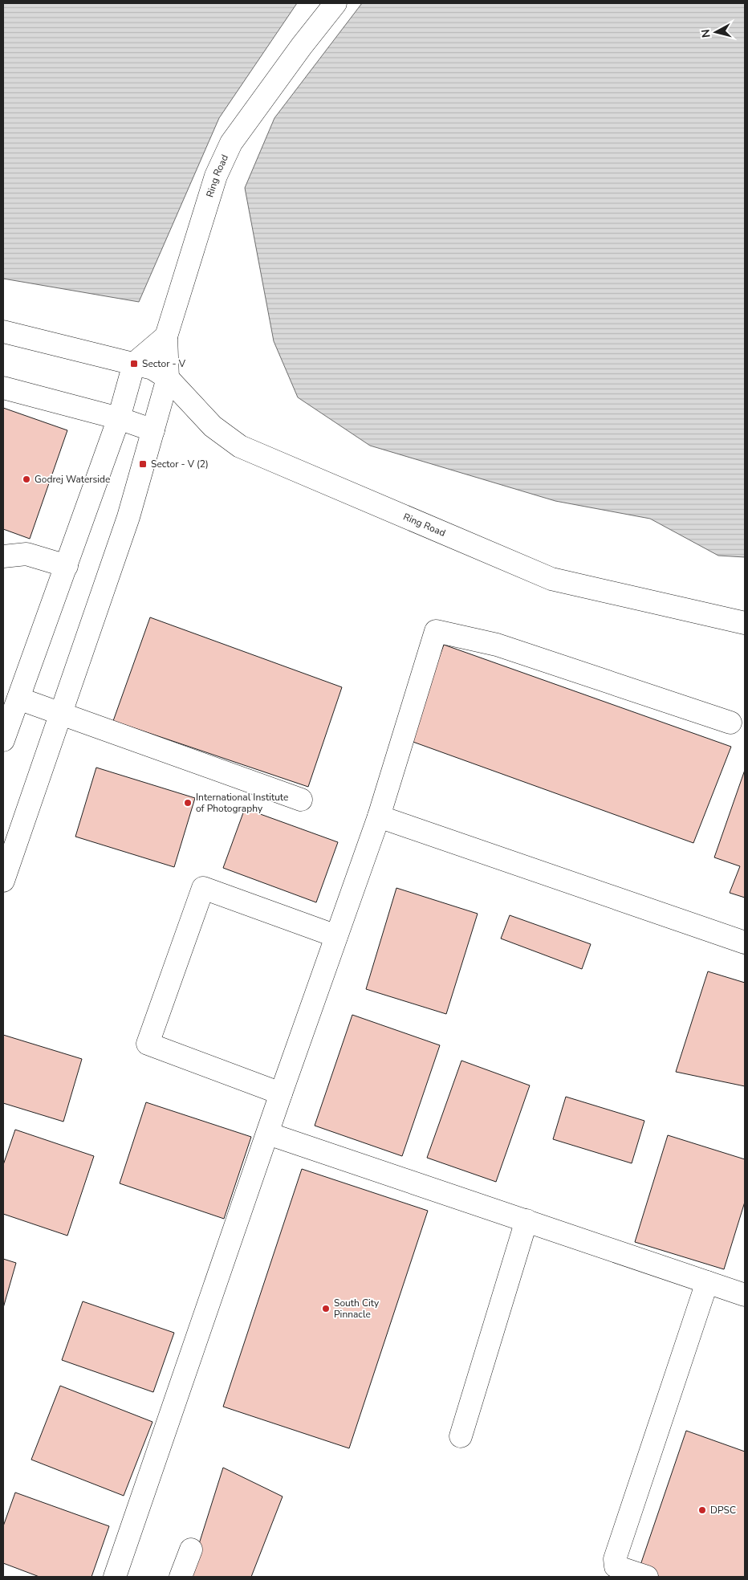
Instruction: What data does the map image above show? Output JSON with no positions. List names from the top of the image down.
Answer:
{
  "streets": {
    "street": ["Ring Road"]
  },
  "places": {
    "transit": ["Sector - V", "Sector - V (2)"],
    "other": [
      "Godrej Waterside",
      "International Institute of Photography",
      "South City Pinnacle",
      "DPSC"
    ]
  },
  "north": "left"
}
